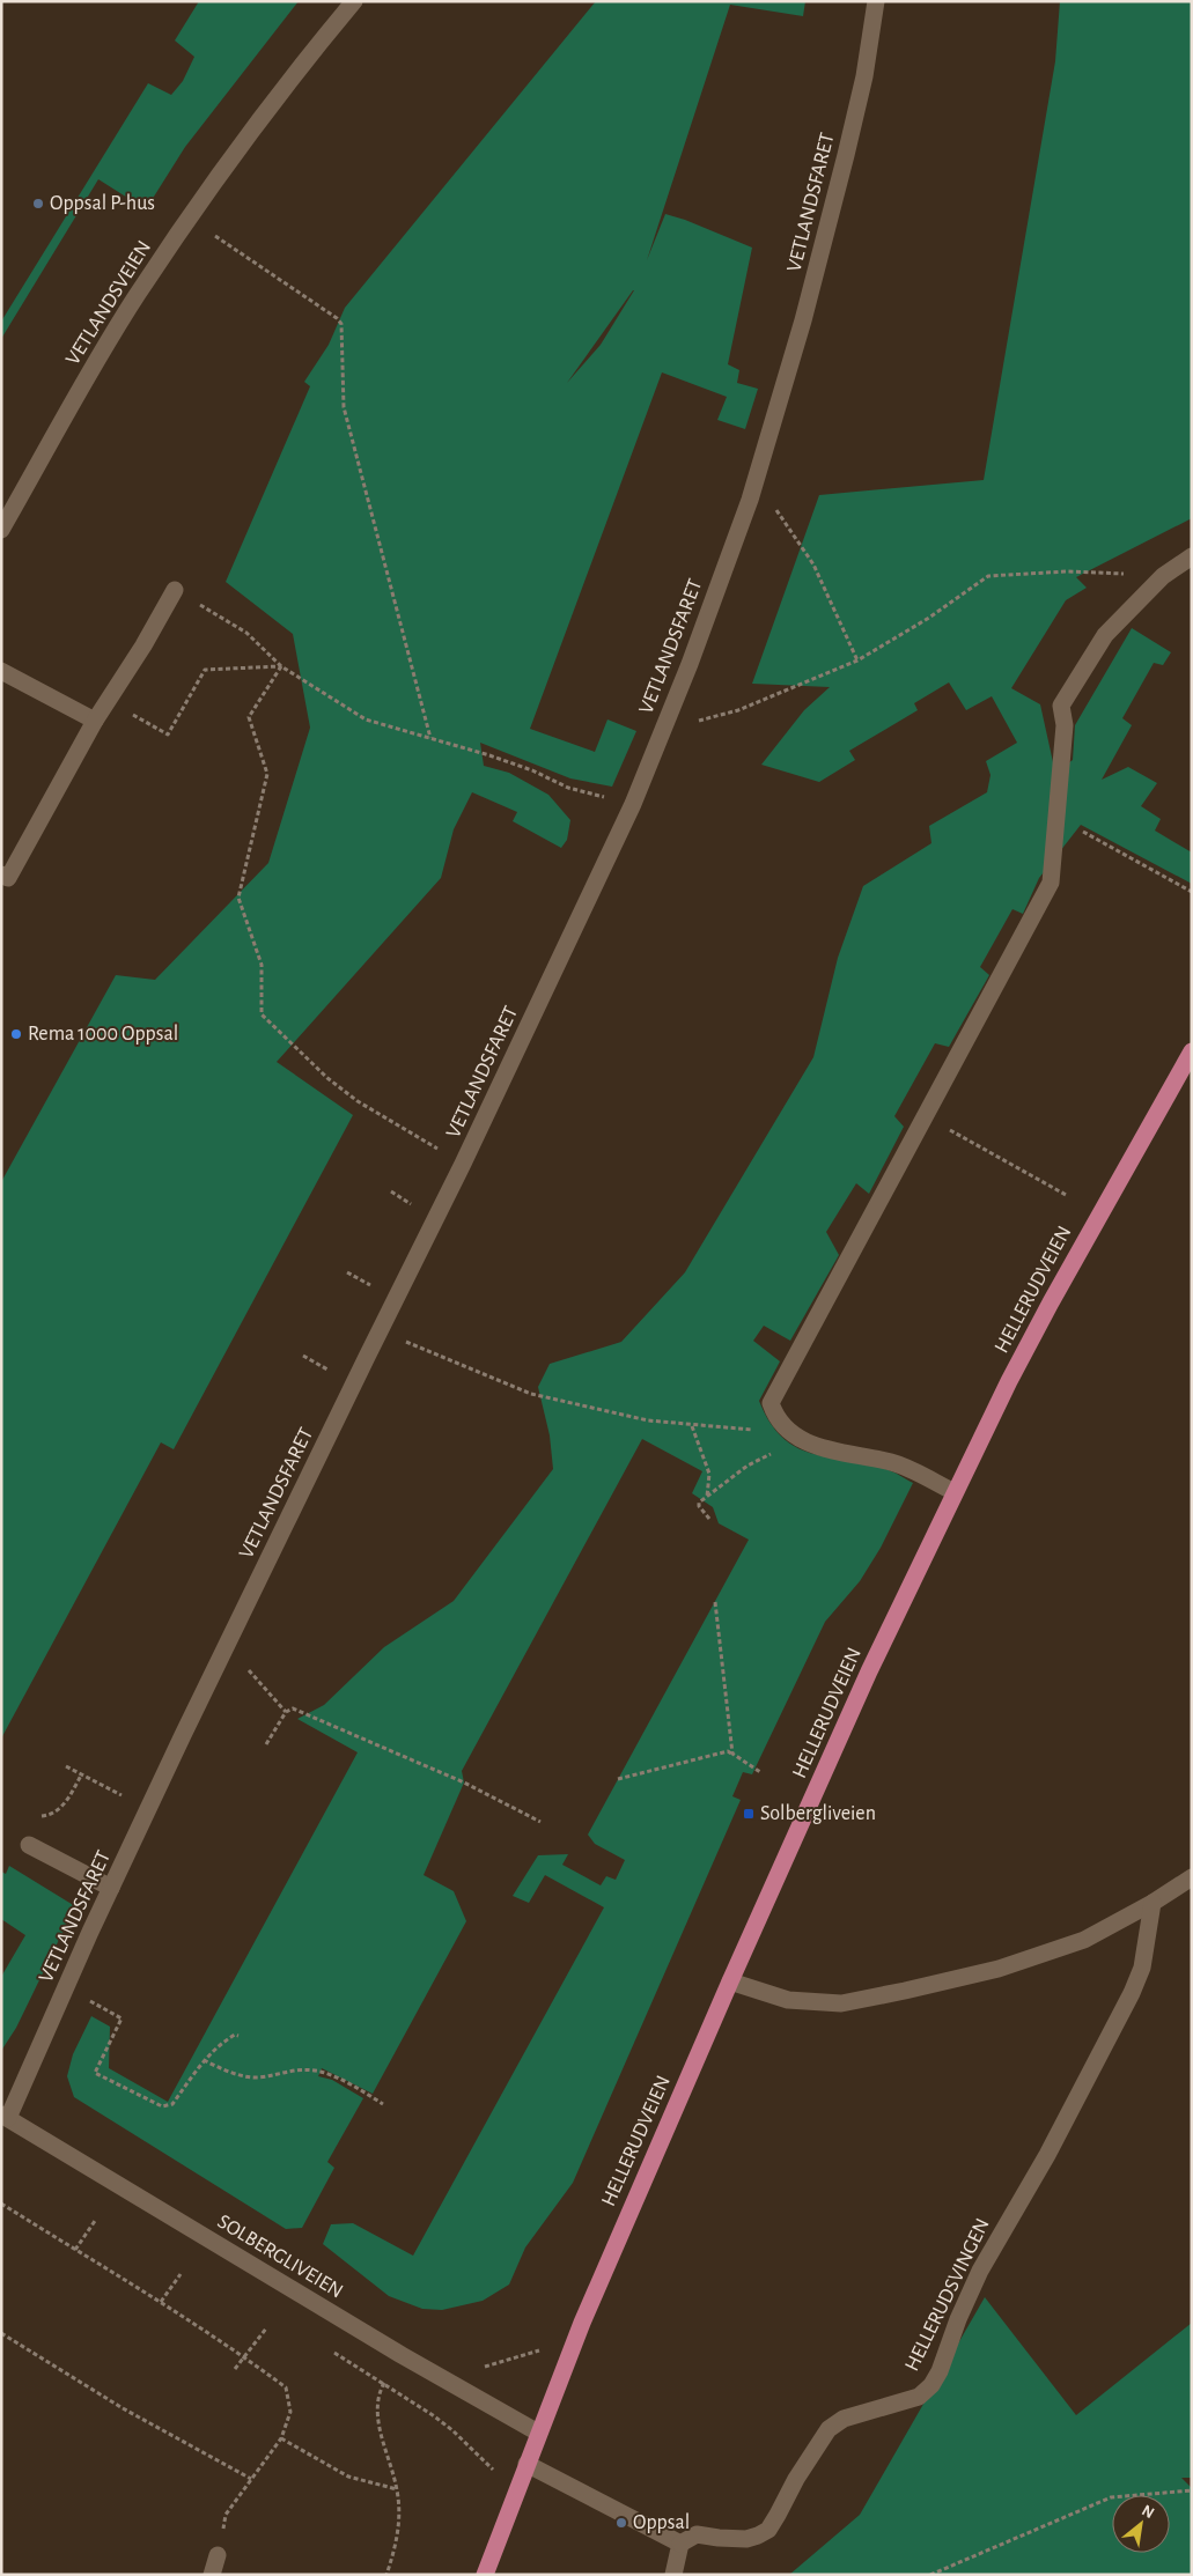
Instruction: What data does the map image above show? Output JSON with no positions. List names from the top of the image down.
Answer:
{
  "streets": {
    "main road": ["HELLERUDVEIEN"],
    "street": [
      "VETLANDSFARET",
      "VETLANDSVEIEN",
      "SOLBERGLIVEIEN",
      "HELLERUDSVINGEN"
    ]
  },
  "crossings": [
    ["VETLANDSFARET", "SOLBERGLIVEIEN"],
    ["HELLERUDVEIEN", "SOLBERGLIVEIEN"]
  ],
  "places": {
    "other": ["Oppsal P-hus", "Rema 1000 Oppsal", "Oppsal"],
    "transit": ["Solbergliveien"]
  },
  "north": "top right"
}
